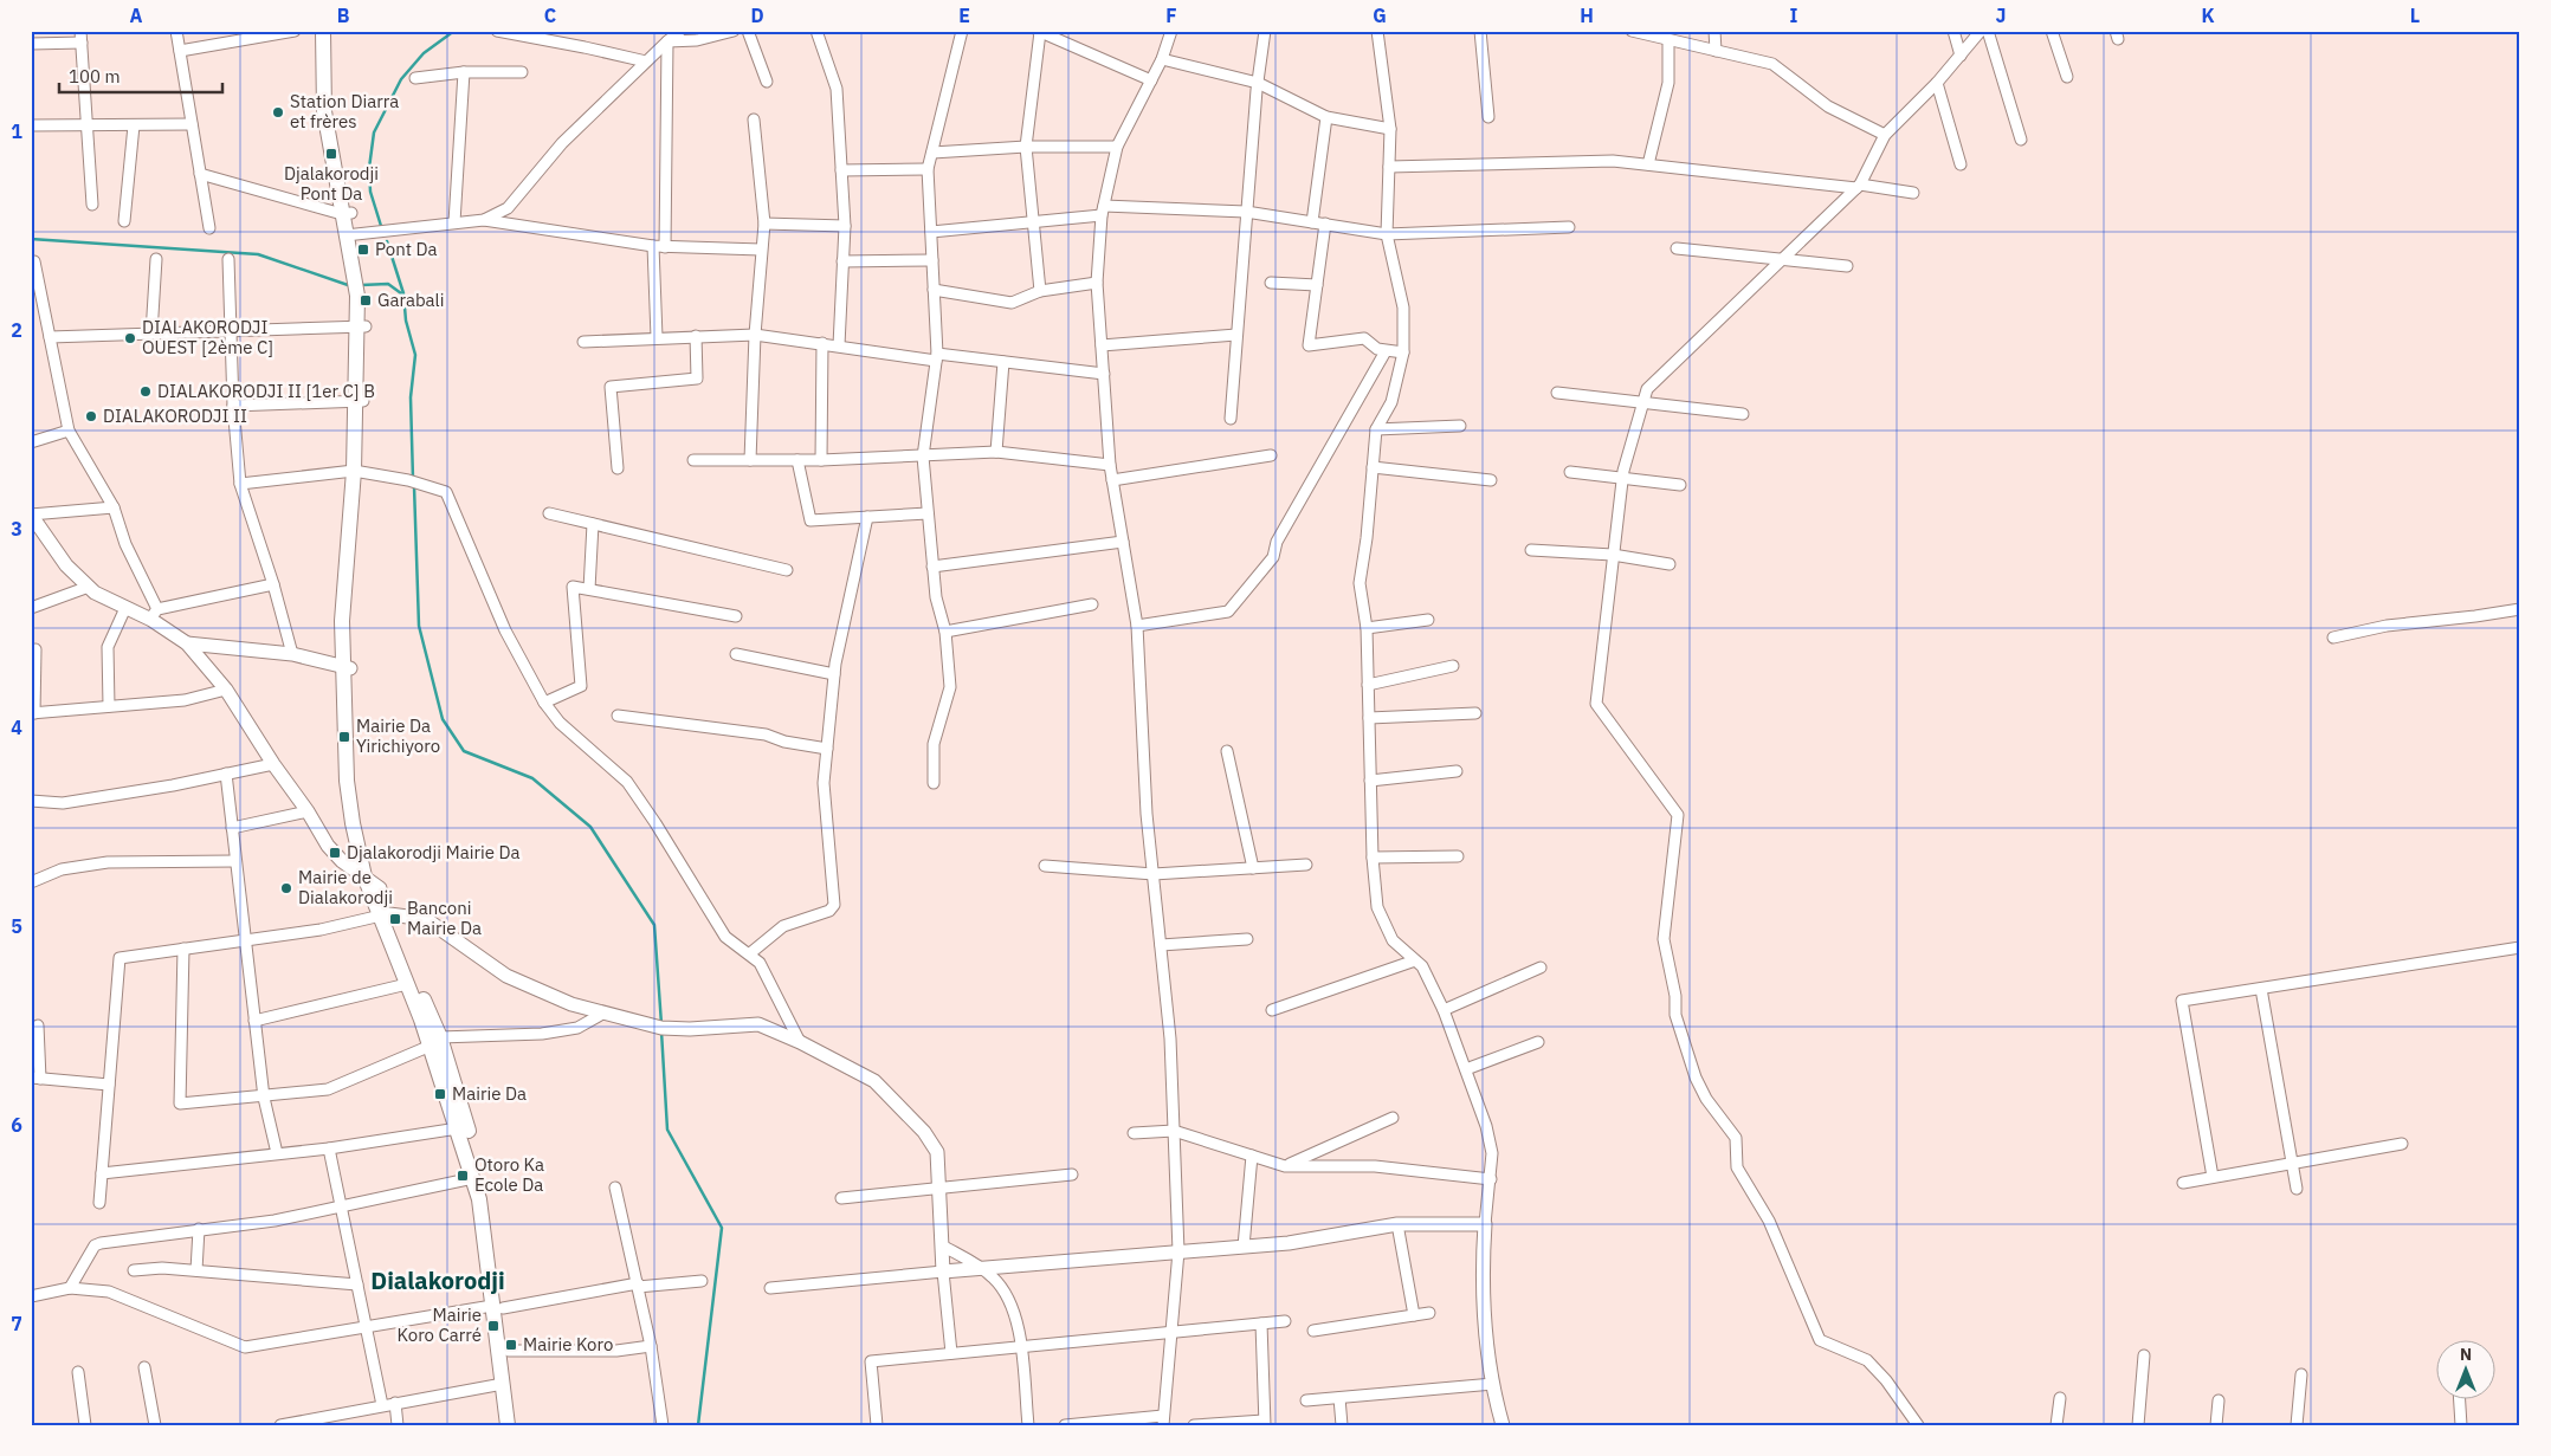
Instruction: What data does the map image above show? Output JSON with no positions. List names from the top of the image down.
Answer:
{
  "districts": ["Dialakorodji"],
  "places": {
    "other": [
      "Station Diarra et frères",
      "DIALAKORODJI OUEST [2ème C]",
      "DIALAKORODJI II [1er C] B",
      "DIALAKORODJI II",
      "Mairie de Dialakorodji"
    ],
    "transit": [
      "Djalakorodji Pont Da",
      "Pont Da",
      "Garabali",
      "Mairie Da Yirichiyoro",
      "Djalakorodji Mairie Da",
      "Banconi Mairie Da",
      "Mairie Da",
      "Otoro Ka Ecole Da",
      "Mairie Koro Carré",
      "Mairie Koro"
    ]
  },
  "scale_bar": "100 m",
  "north": "top",
  "grid": {
    "columns": [
      "A",
      "B",
      "C",
      "D",
      "E",
      "F",
      "G",
      "H",
      "I",
      "J",
      "K",
      "L"
    ],
    "rows": [
      "1",
      "2",
      "3",
      "4",
      "5",
      "6",
      "7"
    ]
  }
}
